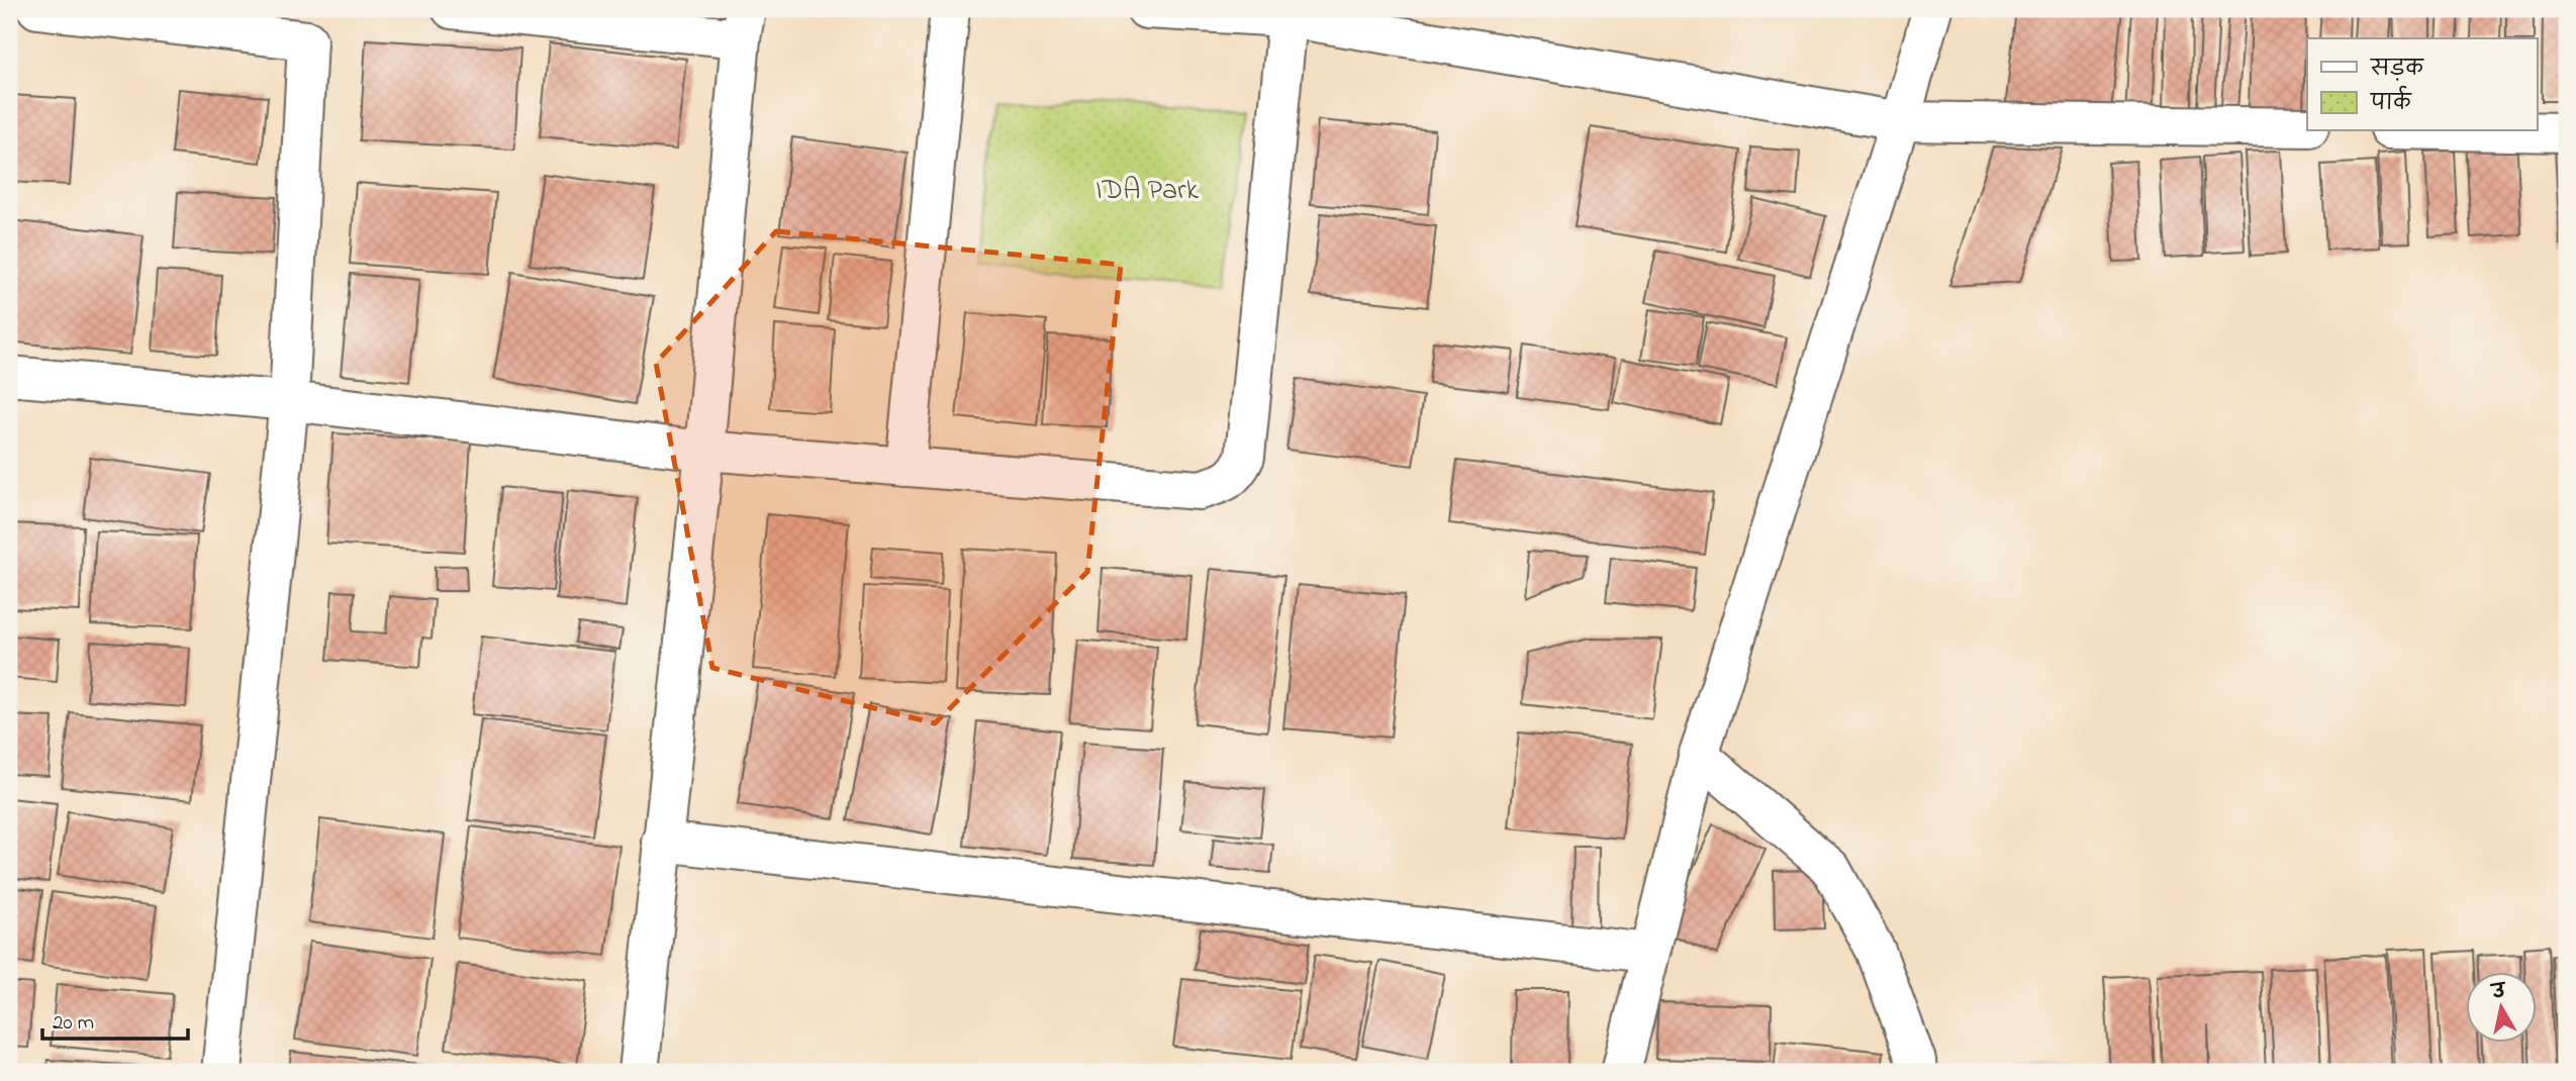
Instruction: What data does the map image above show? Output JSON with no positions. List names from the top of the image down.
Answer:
{
  "parks": ["IDA Park"],
  "legend": ["सड़क", "पार्क"],
  "scale_bar": "20 m",
  "north": "top"
}
